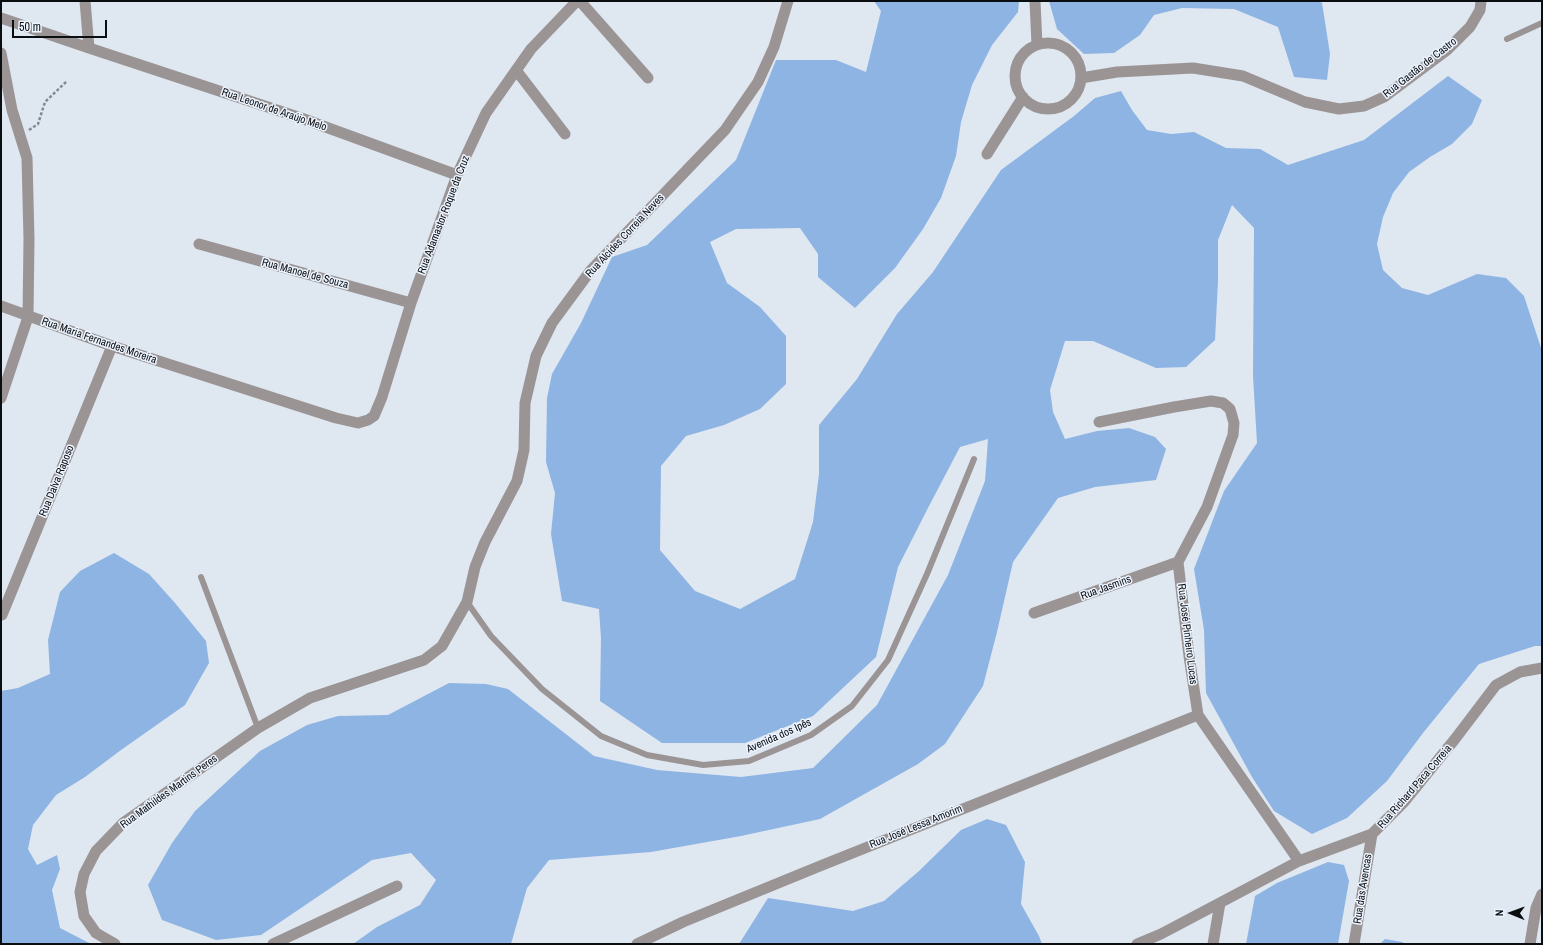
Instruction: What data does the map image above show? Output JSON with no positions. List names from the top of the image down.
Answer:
{
  "streets": {
    "street": [
      "Rua Gastão de Castro",
      "Rua Leonor de Araújo Melo",
      "Rua Adamastor Roque da Cruz",
      "Rua Alcides Correia Neves",
      "Rua Manoel de Souza",
      "Rua Maria Fernandes Moreira",
      "Rua Dalva Raposo",
      "Rua Jasmins",
      "Rua José Pinheiro Lucas",
      "Rua Richard Paca Correia",
      "Rua Mathildes Martins Peres",
      "Rua José Lessa Amorim",
      "Rua das Avencas"
    ],
    "lane": ["Avenida dos Ipês"]
  },
  "crossings": [
    ["Rua Leonor de Araújo Melo", "Rua Adamastor Roque da Cruz"],
    ["Rua Adamastor Roque da Cruz", "Rua Manoel de Souza"],
    ["Rua Adamastor Roque da Cruz", "Rua Maria Fernandes Moreira"],
    ["Rua Alcides Correia Neves", "Avenida dos Ipês"],
    ["Rua Alcides Correia Neves", "Rua Mathildes Martins Peres"],
    ["Rua Maria Fernandes Moreira", "Rua Dalva Raposo"],
    ["Rua Jasmins", "Rua José Pinheiro Lucas"],
    ["Rua José Pinheiro Lucas", "Rua Richard Paca Correia"],
    ["Rua José Pinheiro Lucas", "Rua José Lessa Amorim"],
    ["Avenida dos Ipês", "Rua Mathildes Martins Peres"],
    ["Rua Richard Paca Correia", "Rua das Avencas"]
  ],
  "scale_bar": "50 m",
  "north": "left"
}
